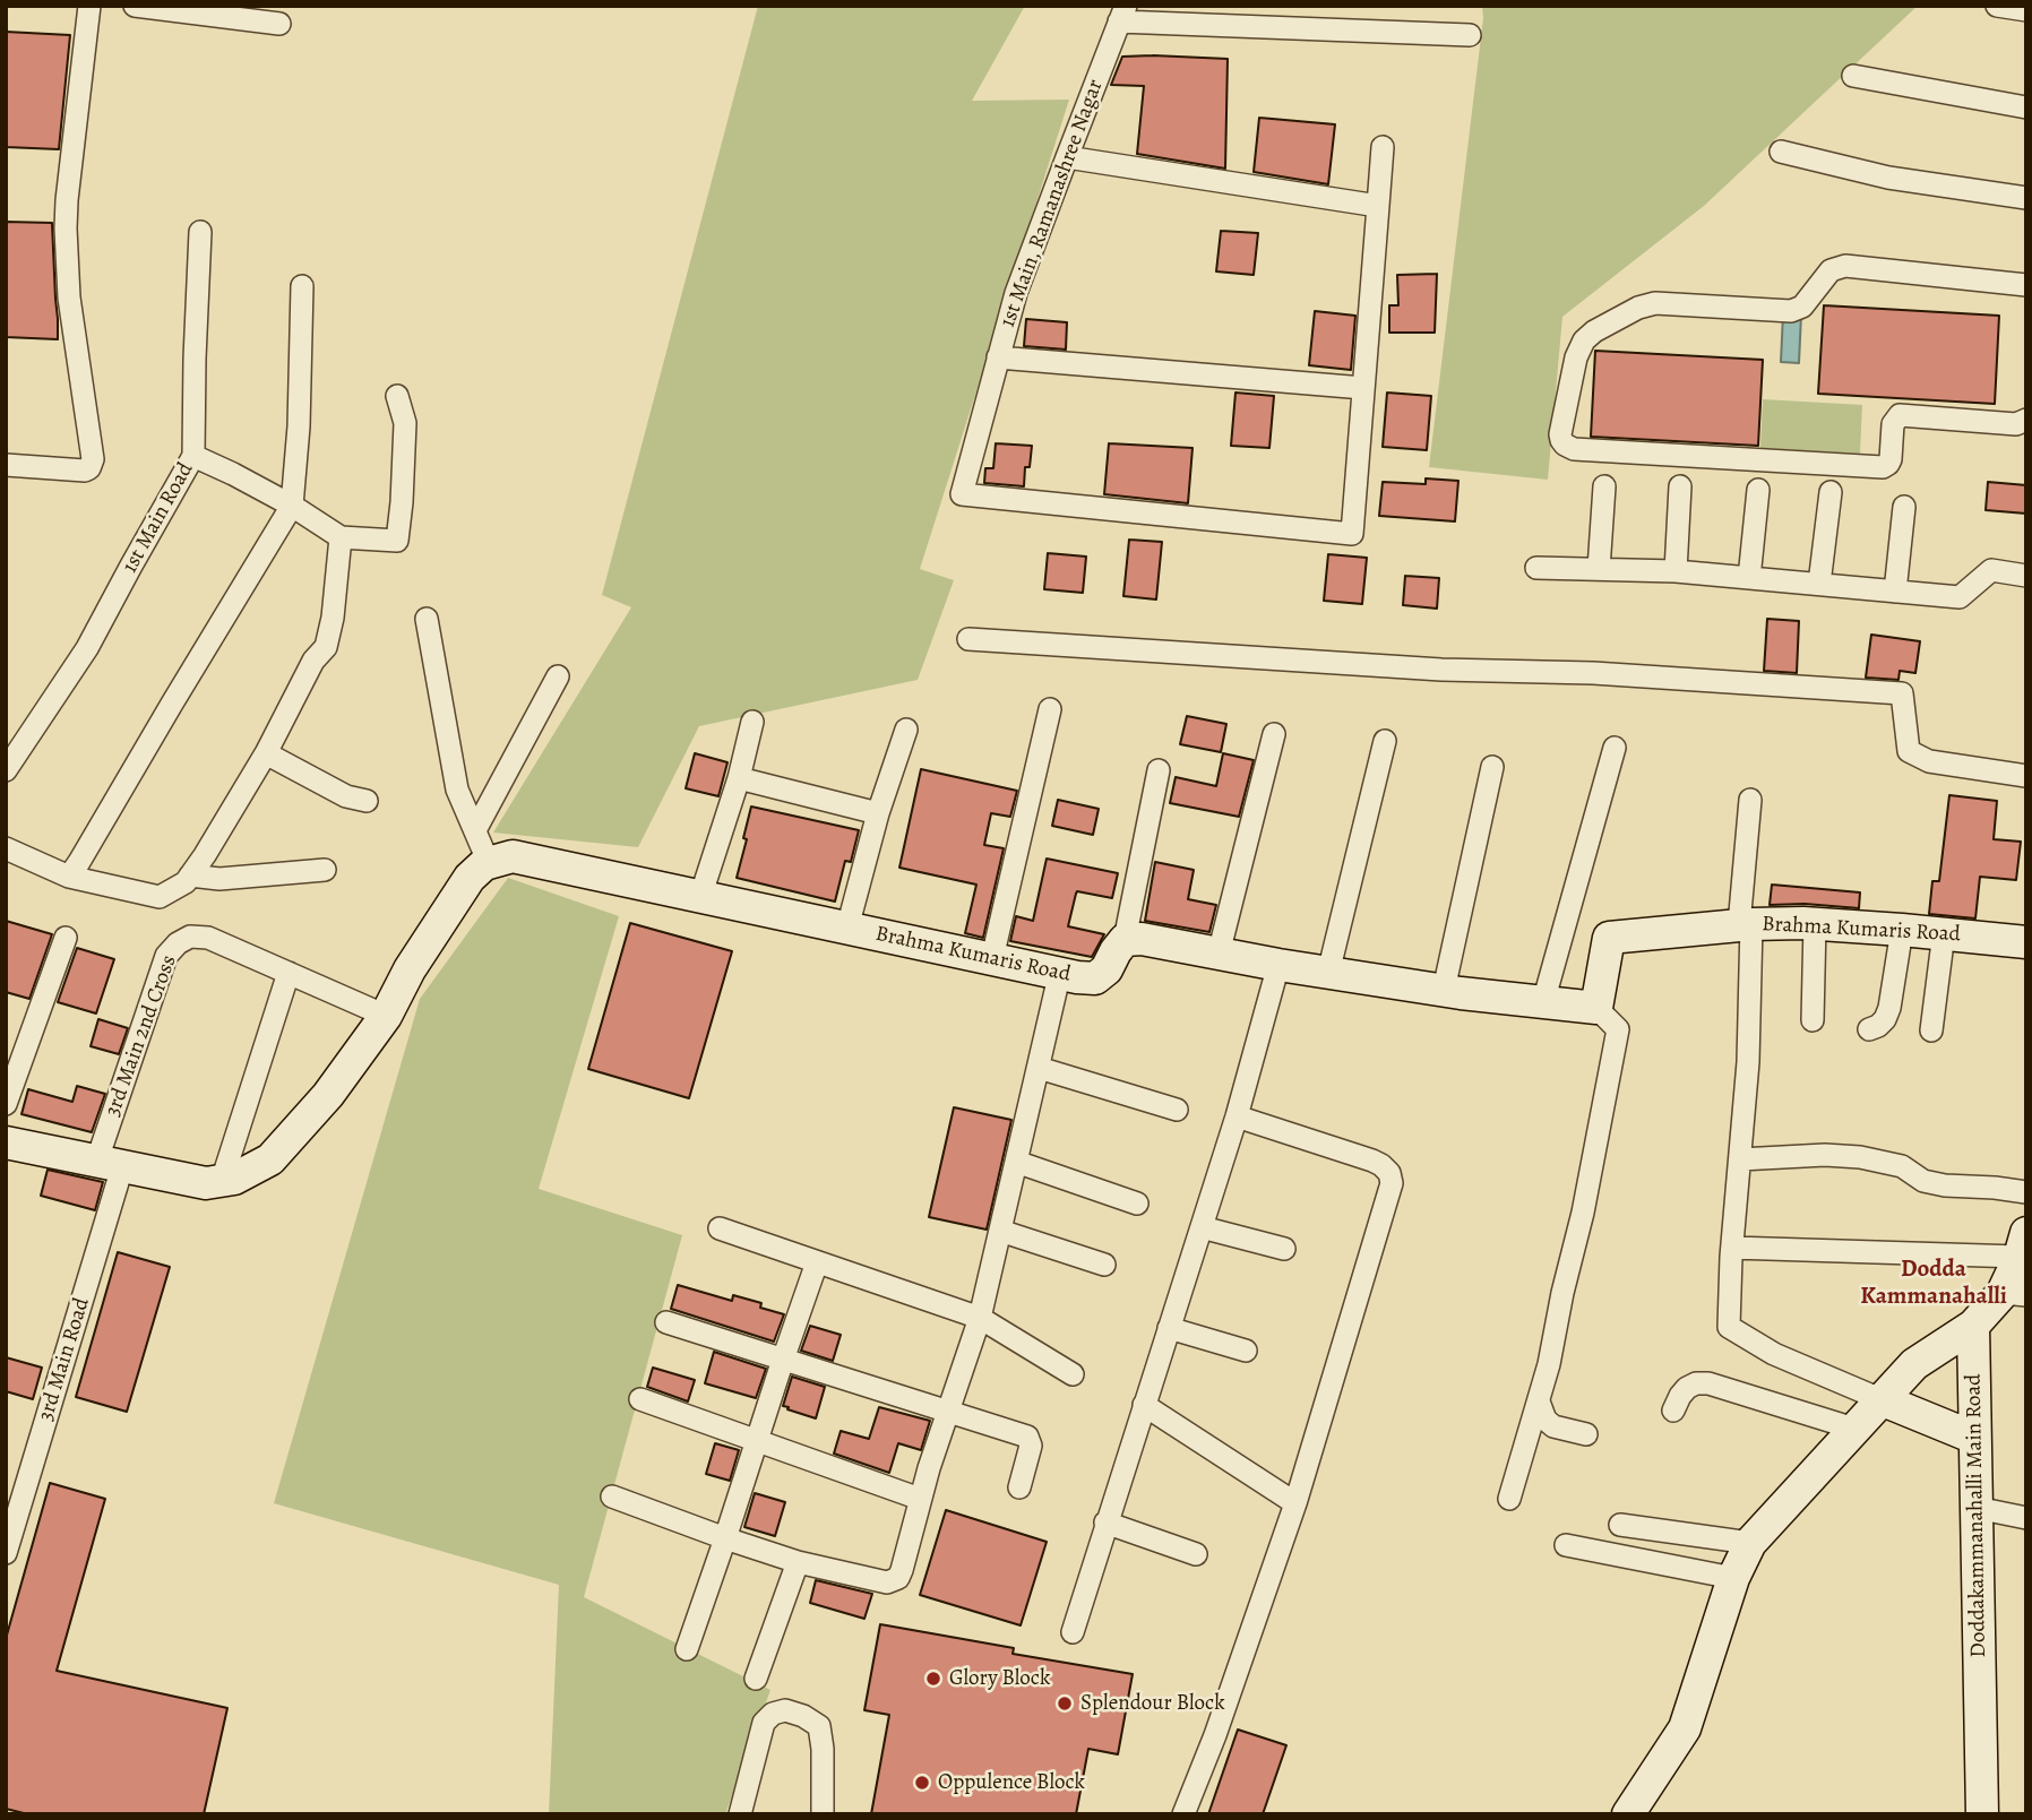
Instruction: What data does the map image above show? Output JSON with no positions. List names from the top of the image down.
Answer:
{
  "streets": {
    "street": [
      "1st Main, Ramanashree Nagar",
      "1st Main Road",
      "Brahma Kumaris Road",
      "3rd Main 2nd Cross",
      "3rd Main Road",
      "Doddakammanahalli Main Road"
    ]
  },
  "crossings": [
    ["3rd Main 2nd Cross", "3rd Main Road"]
  ],
  "districts": ["Dodda Kammanahalli"],
  "places": ["Glory Block", "Splendour Block", "Oppulence Block"]
}
